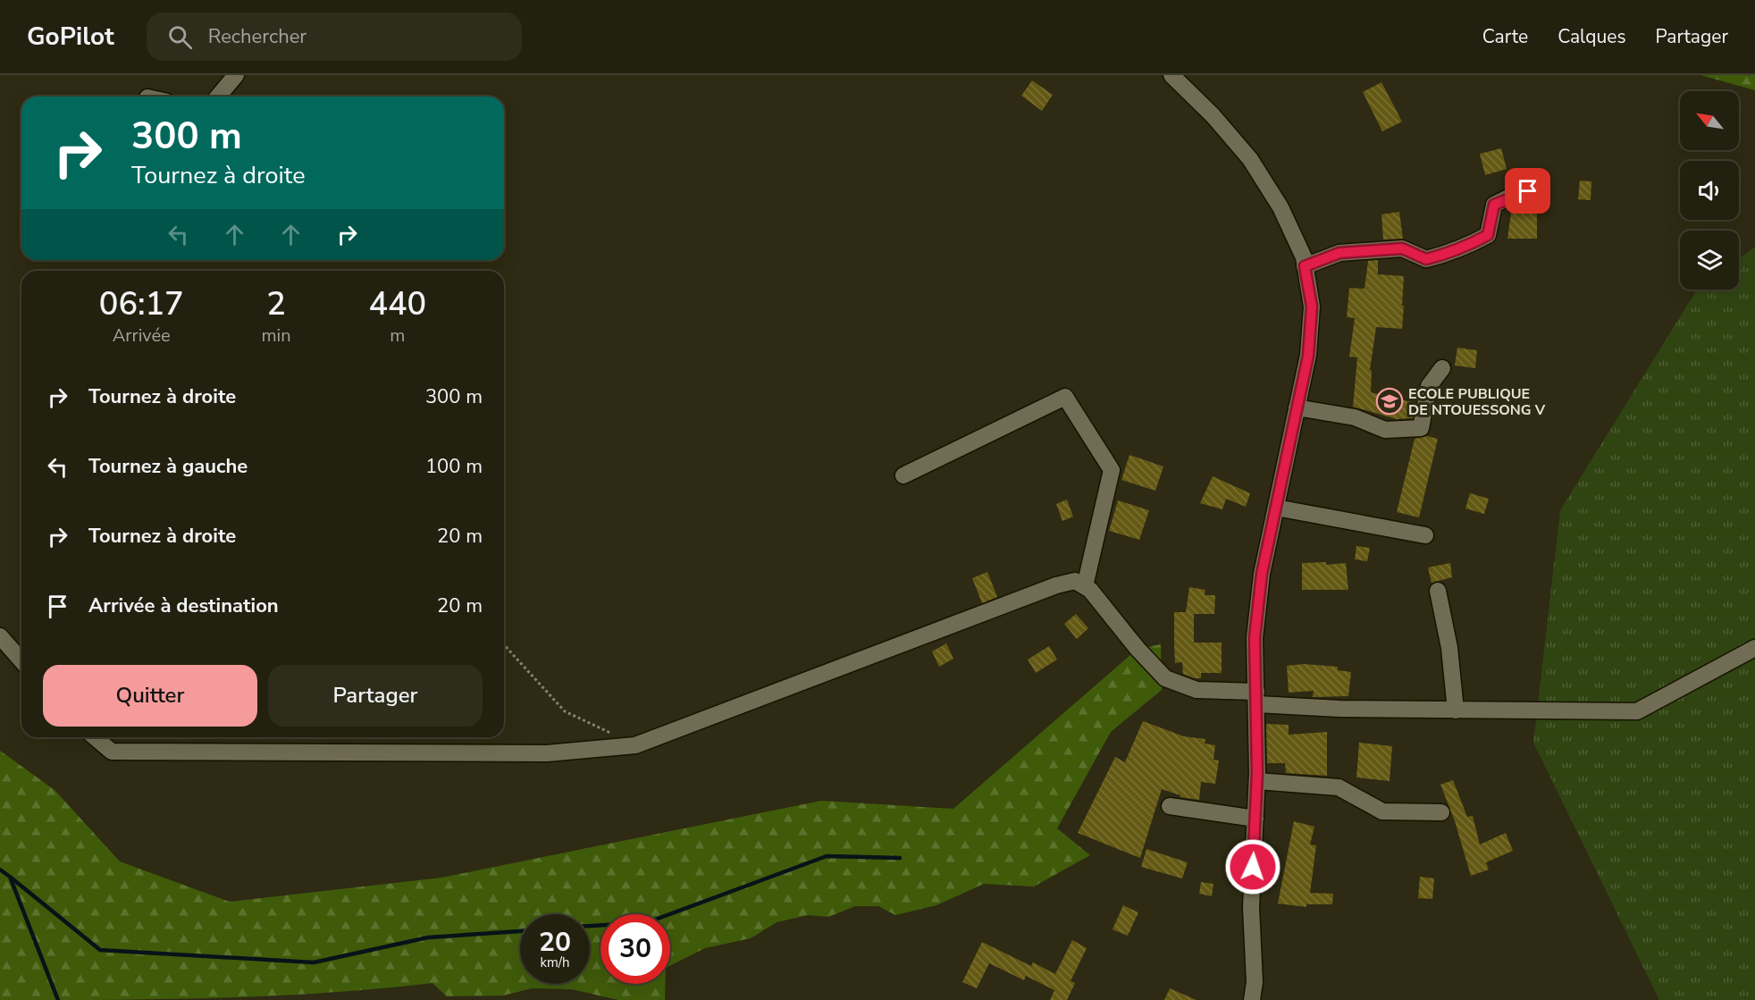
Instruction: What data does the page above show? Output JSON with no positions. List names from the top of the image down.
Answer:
{
  "places": {
    "school or university": ["ECOLE PUBLIQUE DE NTOUESSONG V"]
  },
  "north": "top left",
  "page": {
    "header": "GoPilot",
    "search": "Rechercher",
    "nav": ["Carte", "Calques", "Partager"],
    "turn": ["300 m", "Tournez à droite"],
    "eta": [
      "06:17",
      "Arrivée",
      "2",
      "min",
      "440",
      "m"
    ],
    "list": [
      {
        "name": "Tournez à droite",
        "value": "300 m"
      },
      {
        "name": "Tournez à gauche",
        "value": "100 m"
      },
      {
        "name": "Tournez à droite",
        "value": "20 m"
      },
      {
        "name": "Arrivée à destination",
        "value": "20 m"
      }
    ],
    "buttons": ["Quitter", "Partager"],
    "speed": "20 km/h",
    "limit": "30"
  }
}
